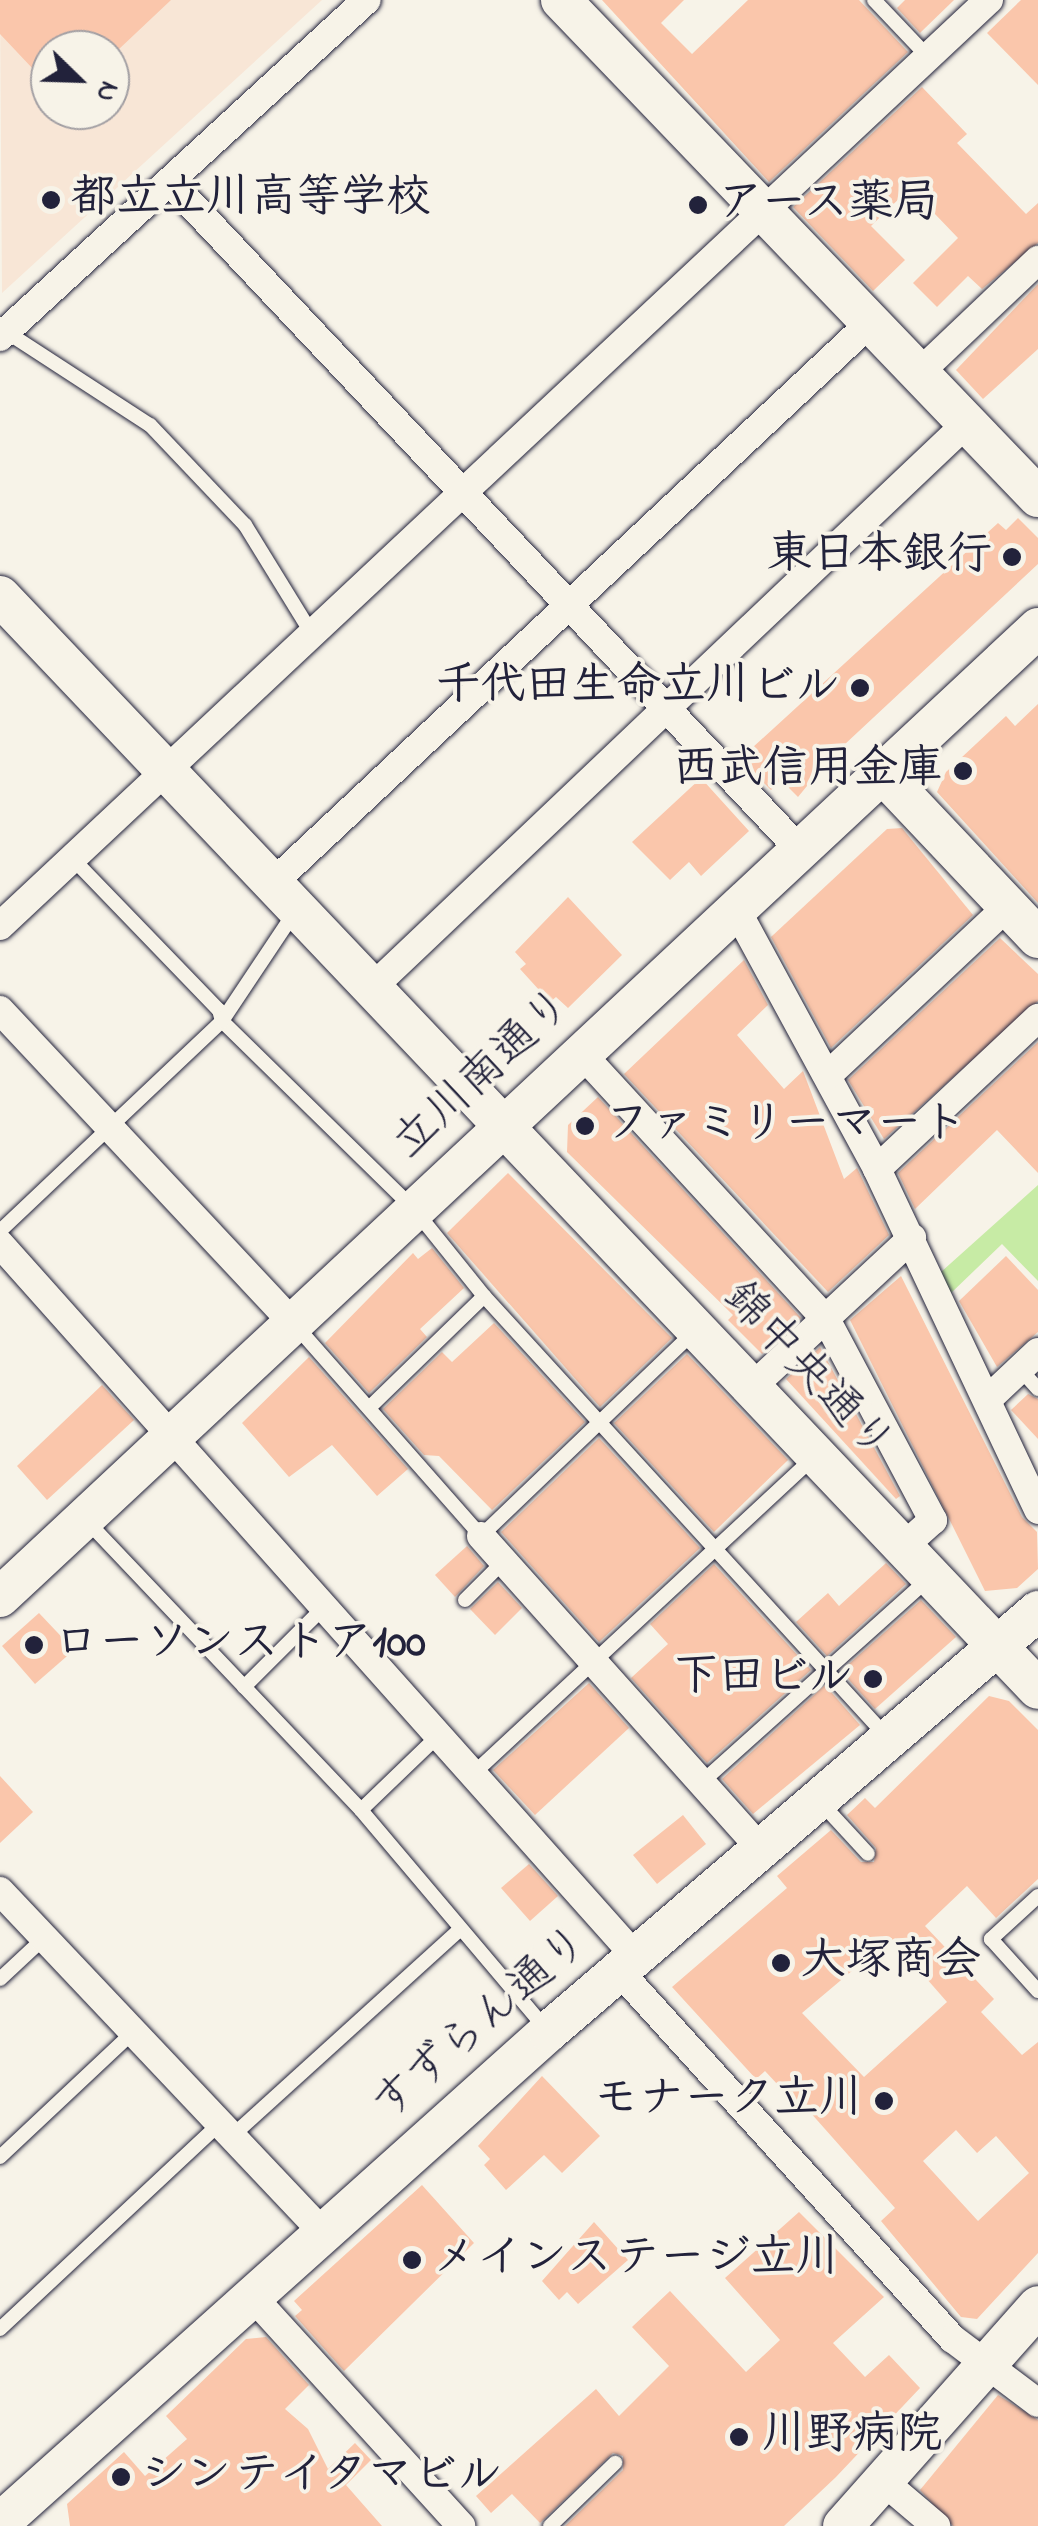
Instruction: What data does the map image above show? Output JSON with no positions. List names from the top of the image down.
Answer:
{
  "streets": {
    "street": ["立川南通り", "錦中央通り", "すずらん通り"]
  },
  "crossings": [
    ["立川南通り", "錦中央通り"],
    ["錦中央通り", "すずらん通り"]
  ],
  "places": [
    "都立立川高等学校",
    "アース薬局",
    "東日本銀行",
    "千代田生命立川ビル",
    "西武信用金庫",
    "ファミリーマート",
    "ローソンストア100",
    "下田ビル",
    "大塚商会",
    "モナーク立川",
    "メインステージ立川",
    "川野病院",
    "シンテイタマビル"
  ],
  "north": "bottom right"
}
